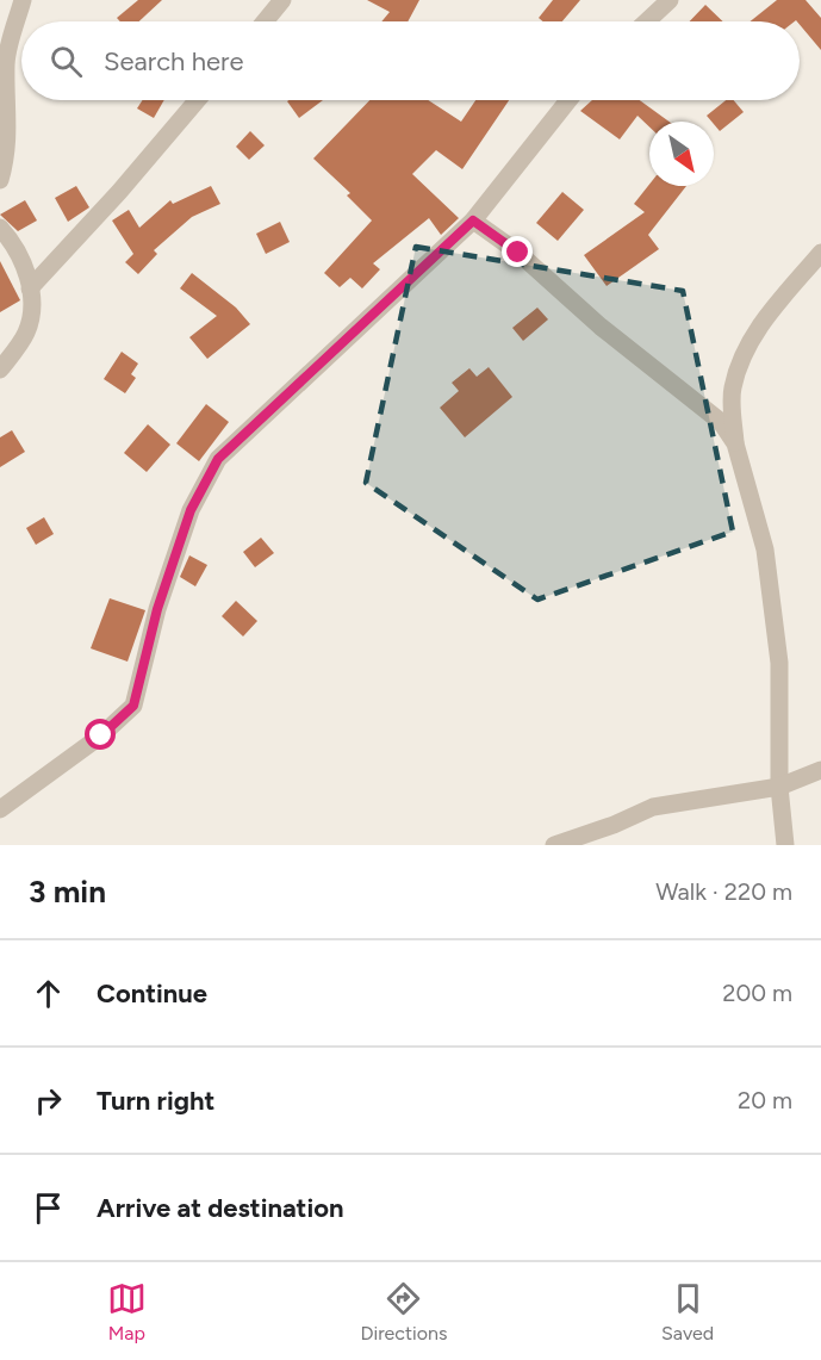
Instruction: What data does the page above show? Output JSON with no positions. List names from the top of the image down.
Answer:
{
  "north": "bottom right",
  "page": {
    "search": "Search here",
    "heading": ["3 min", "Walk · 220 m"],
    "list": [
      ["Continue", "200 m"],
      ["Turn right", "20 m"],
      "Arrive at destination"
    ],
    "nav": ["Map", "Directions", "Saved"]
  }
}
